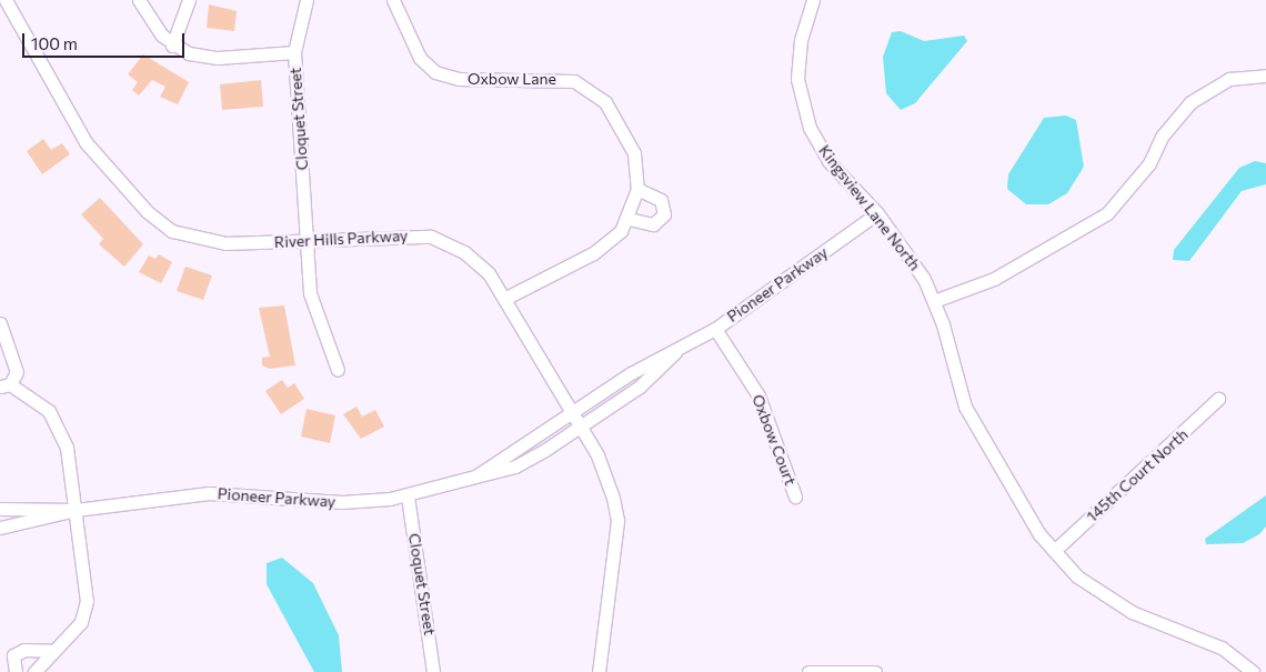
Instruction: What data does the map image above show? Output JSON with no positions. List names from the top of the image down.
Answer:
{
  "streets": {
    "street": [
      "Oxbow Lane",
      "Cloquet Street",
      "Kingsview Lane North",
      "River Hills Parkway",
      "Pioneer Parkway",
      "Oxbow Court",
      "145th Court North"
    ]
  },
  "crossings": [
    ["Oxbow Lane", "River Hills Parkway"],
    ["Cloquet Street", "River Hills Parkway"],
    ["Cloquet Street", "Pioneer Parkway"],
    ["Kingsview Lane North", "Pioneer Parkway"],
    ["Kingsview Lane North", "145th Court North"],
    ["River Hills Parkway", "Pioneer Parkway"],
    ["Pioneer Parkway", "Oxbow Court"]
  ],
  "scale_bar": "100 m"
}
